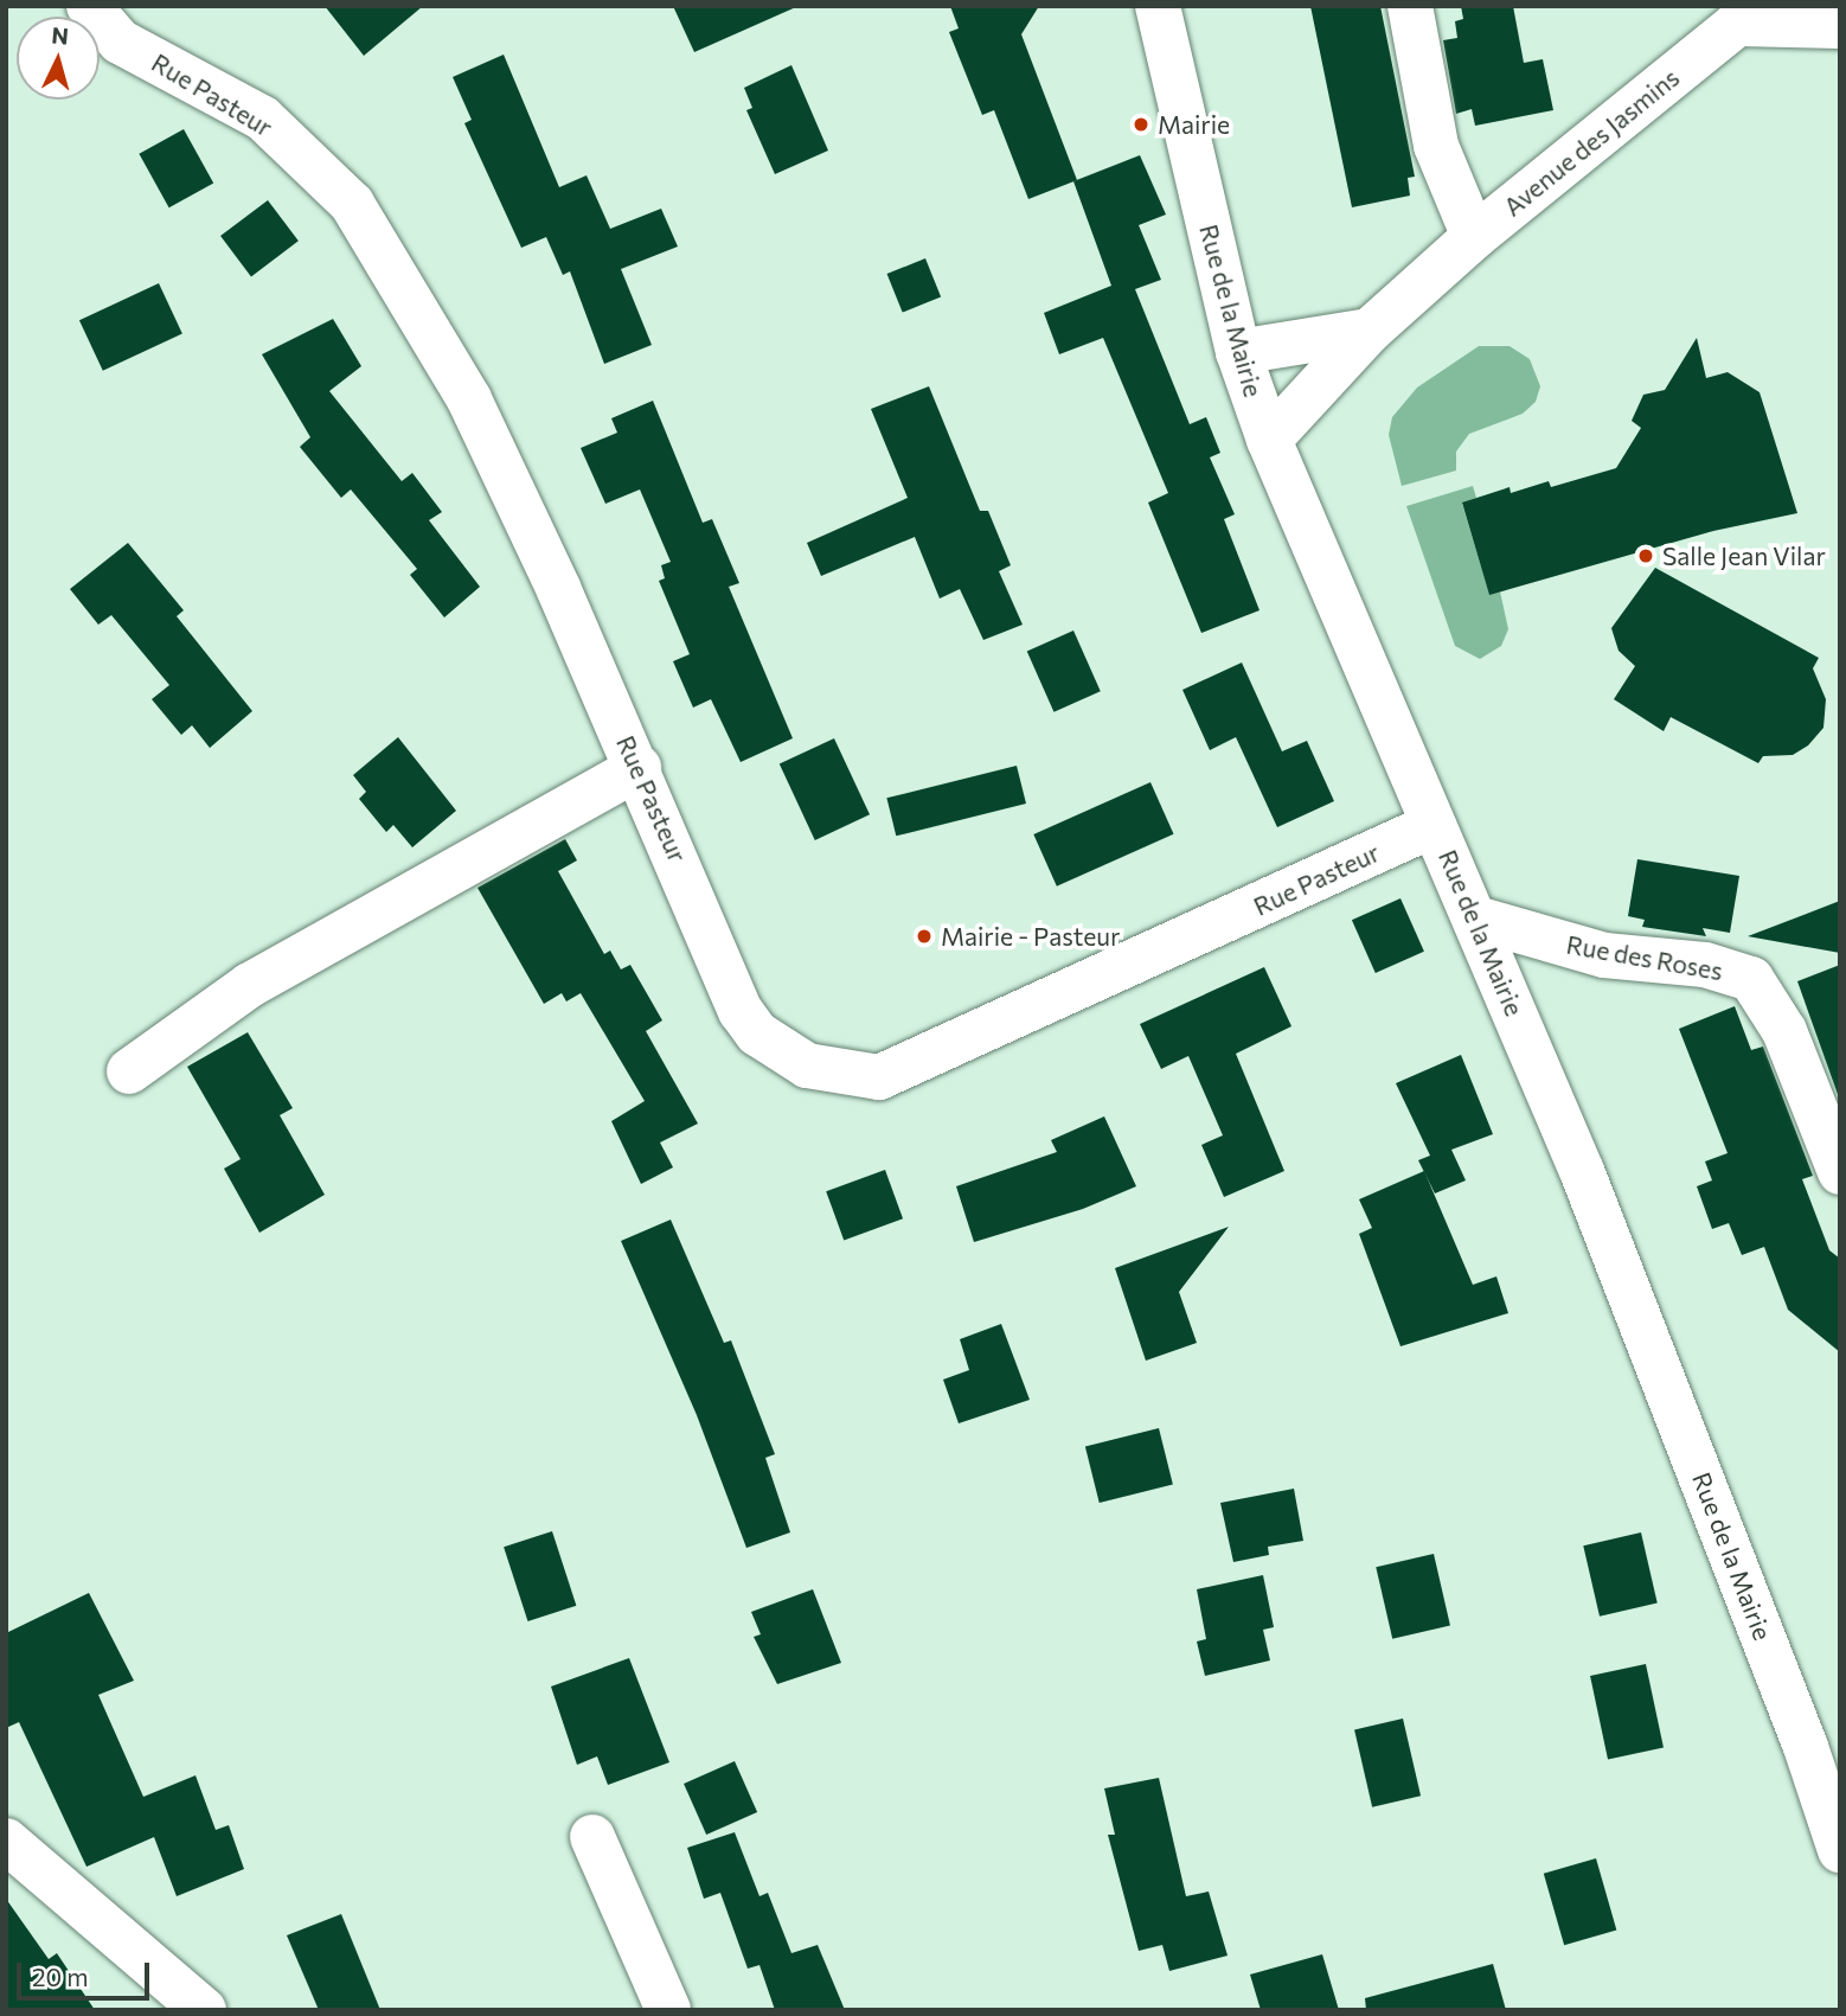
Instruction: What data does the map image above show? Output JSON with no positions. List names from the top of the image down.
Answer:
{
  "streets": {
    "street": [
      "Rue Pasteur",
      "Avenue des Jasmins",
      "Rue de la Mairie",
      "Rue des Roses"
    ]
  },
  "crossings": [
    ["Rue Pasteur", "Rue de la Mairie"],
    ["Avenue des Jasmins", "Rue de la Mairie"],
    ["Rue de la Mairie", "Rue des Roses"]
  ],
  "places": ["Mairie", "Salle Jean Vilar", "Mairie - Pasteur"],
  "scale_bar": "20 m",
  "north": "top"
}
